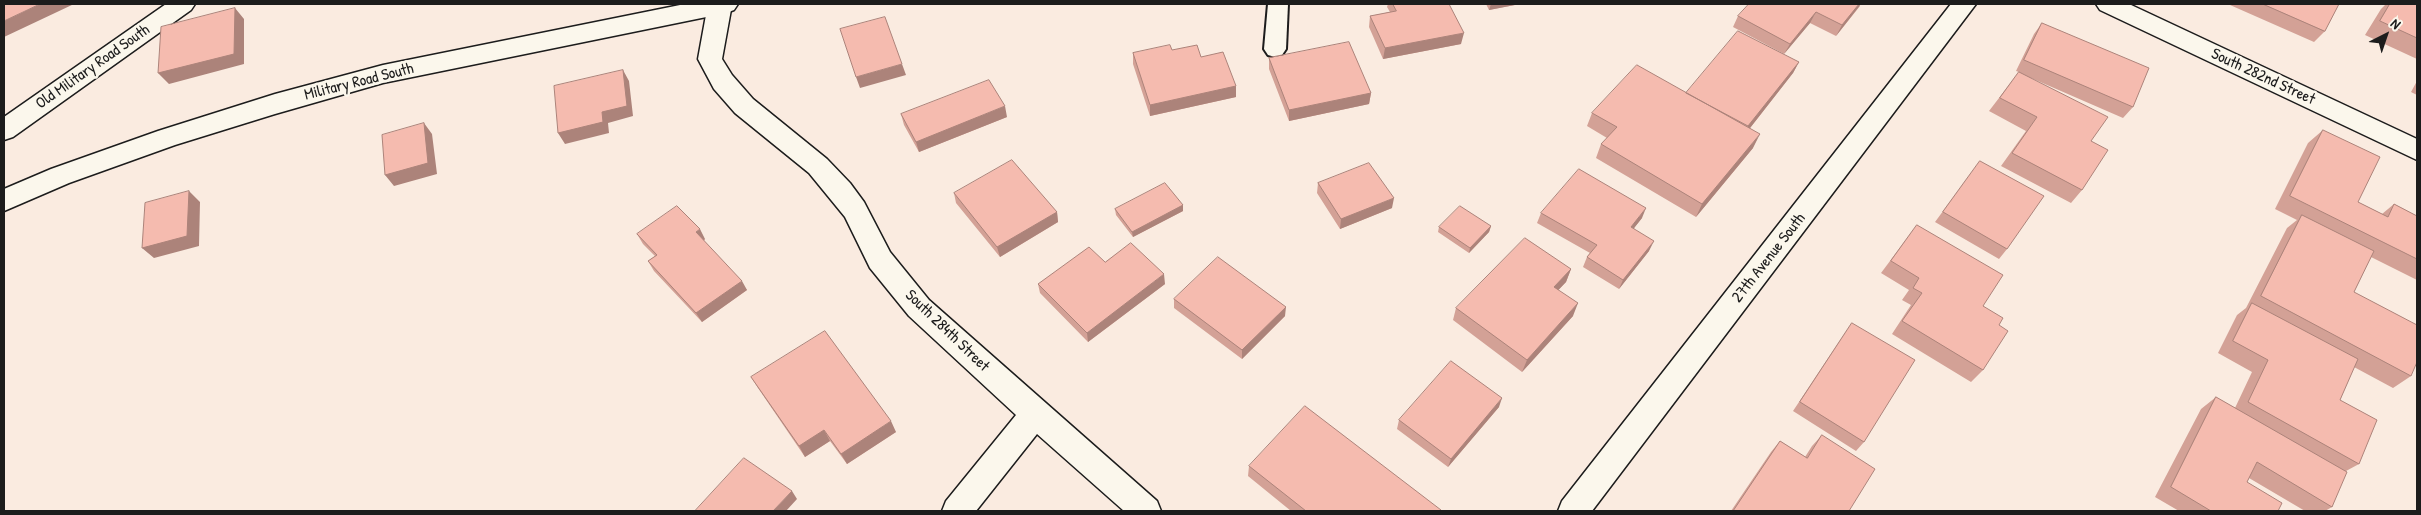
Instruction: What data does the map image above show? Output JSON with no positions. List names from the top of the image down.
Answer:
{
  "streets": {
    "street": [
      "Old Military Road South",
      "South 282nd Street",
      "Military Road South",
      "27th Avenue South",
      "South 284th Street"
    ]
  },
  "crossings": [
    ["Military Road South", "South 284th Street"]
  ],
  "north": "top right"
}
